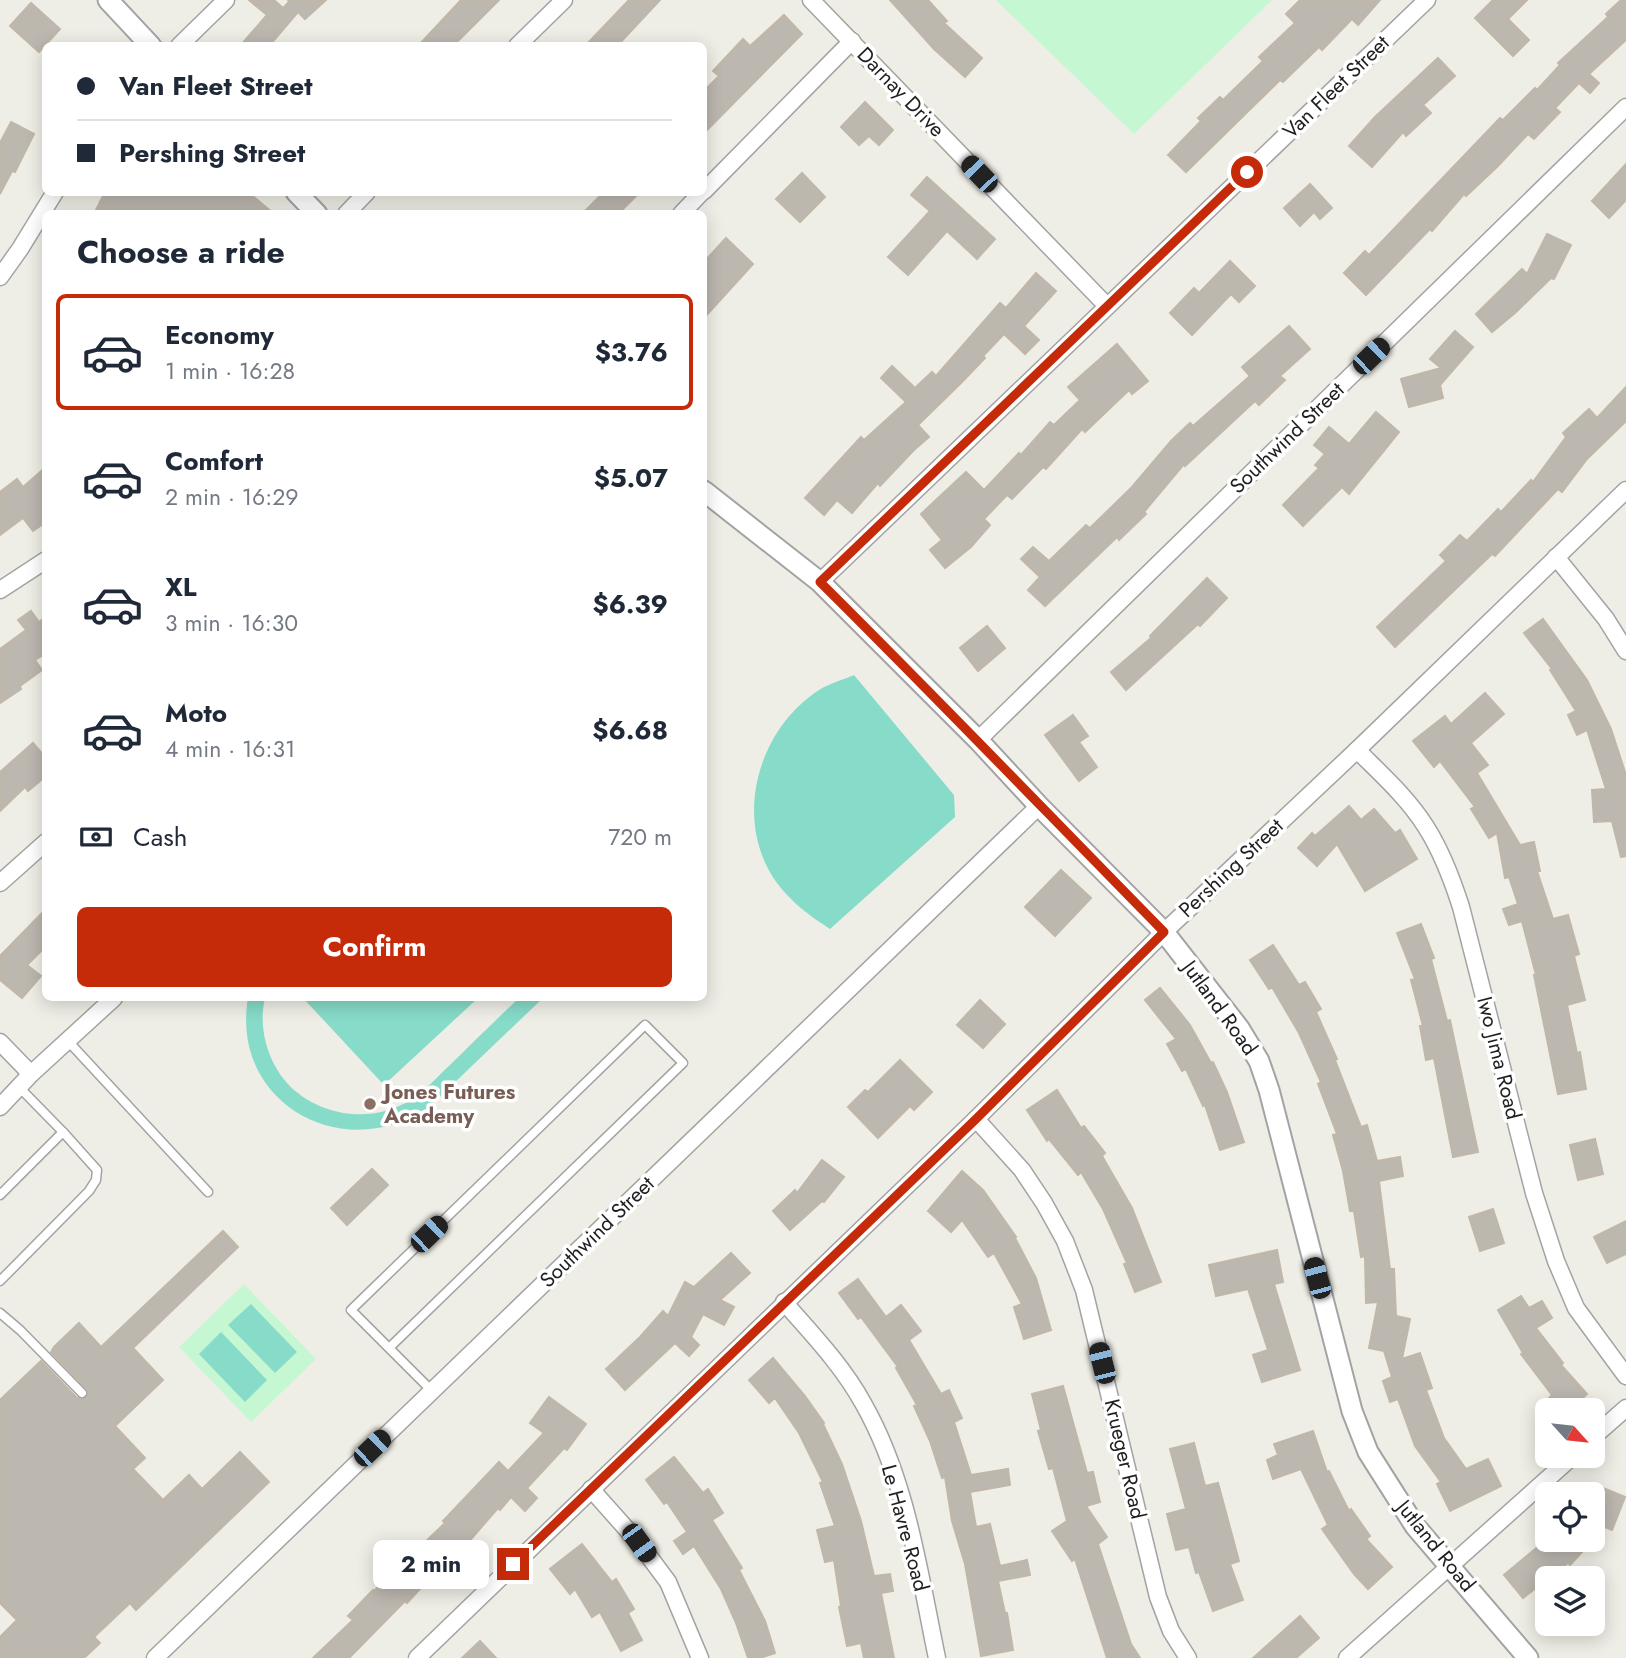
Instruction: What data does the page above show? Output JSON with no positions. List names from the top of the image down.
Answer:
{
  "streets": {
    "street": [
      "Van Fleet Street",
      "Darnay Drive",
      "Southwind Street",
      "Pershing Street",
      "Jutland Road",
      "Iwo Jima Road",
      "Krueger Road",
      "Le Havre Road"
    ]
  },
  "crossings": [
    ["Van Fleet Street", "Darnay Drive"],
    ["Van Fleet Street", "Jutland Road"],
    ["Southwind Street", "Jutland Road"],
    ["Pershing Street", "Jutland Road"],
    ["Pershing Street", "Iwo Jima Road"],
    ["Pershing Street", "Krueger Road"],
    ["Pershing Street", "Le Havre Road"]
  ],
  "places": ["Jones Futures Academy"],
  "north": "bottom right",
  "page": {
    "banner": ["Van Fleet Street", "Pershing Street"],
    "heading": "Choose a ride",
    "list": [
      {
        "name": "Economy",
        "note": "1 min · 16:28",
        "value": "$3.76"
      },
      {
        "name": "Comfort",
        "note": "2 min · 16:29",
        "value": "$5.07"
      },
      {
        "name": "XL",
        "note": "3 min · 16:30",
        "value": "$6.39"
      },
      {
        "name": "Moto",
        "note": "4 min · 16:31",
        "value": "$6.68"
      }
    ],
    "pay": ["Cash", "720 m"],
    "buttons": "Confirm",
    "bubble": "2 min"
  }
}
